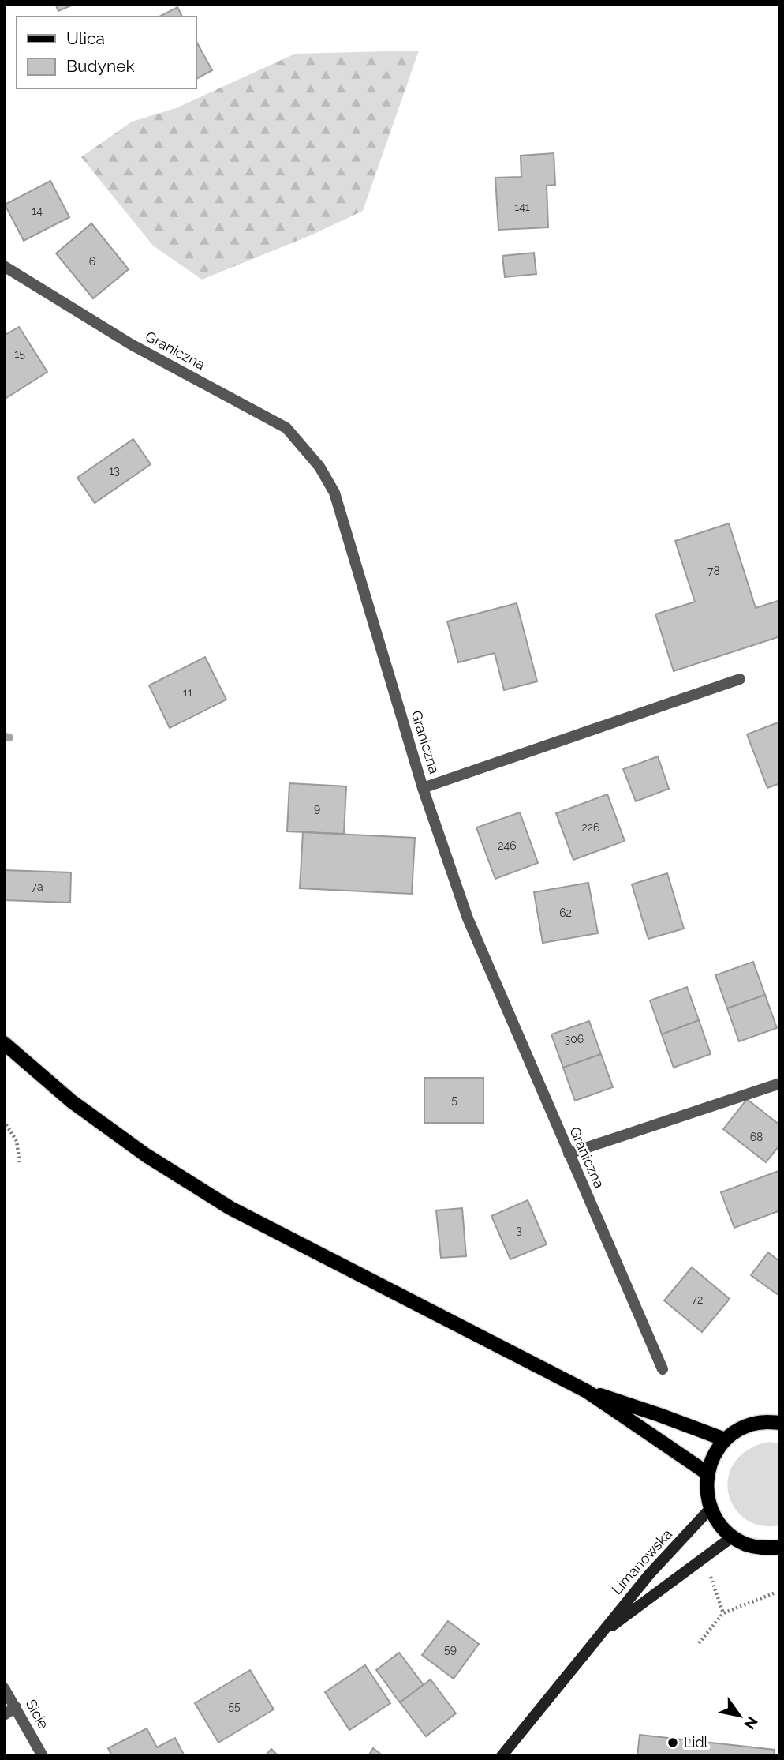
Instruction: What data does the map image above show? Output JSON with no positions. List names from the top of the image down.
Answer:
{
  "streets": {
    "main road": ["Limanowska"],
    "street": ["Graniczna", "Sicie"]
  },
  "places": ["Lidl"],
  "house_numbers": [
    "141",
    "14",
    "6",
    "15",
    "13",
    "78",
    "11",
    "9",
    "226",
    "246",
    "7a",
    "62",
    "306",
    "5",
    "68",
    "3",
    "72",
    "59",
    "55"
  ],
  "legend": ["Ulica", "Budynek"],
  "north": "bottom right"
}
